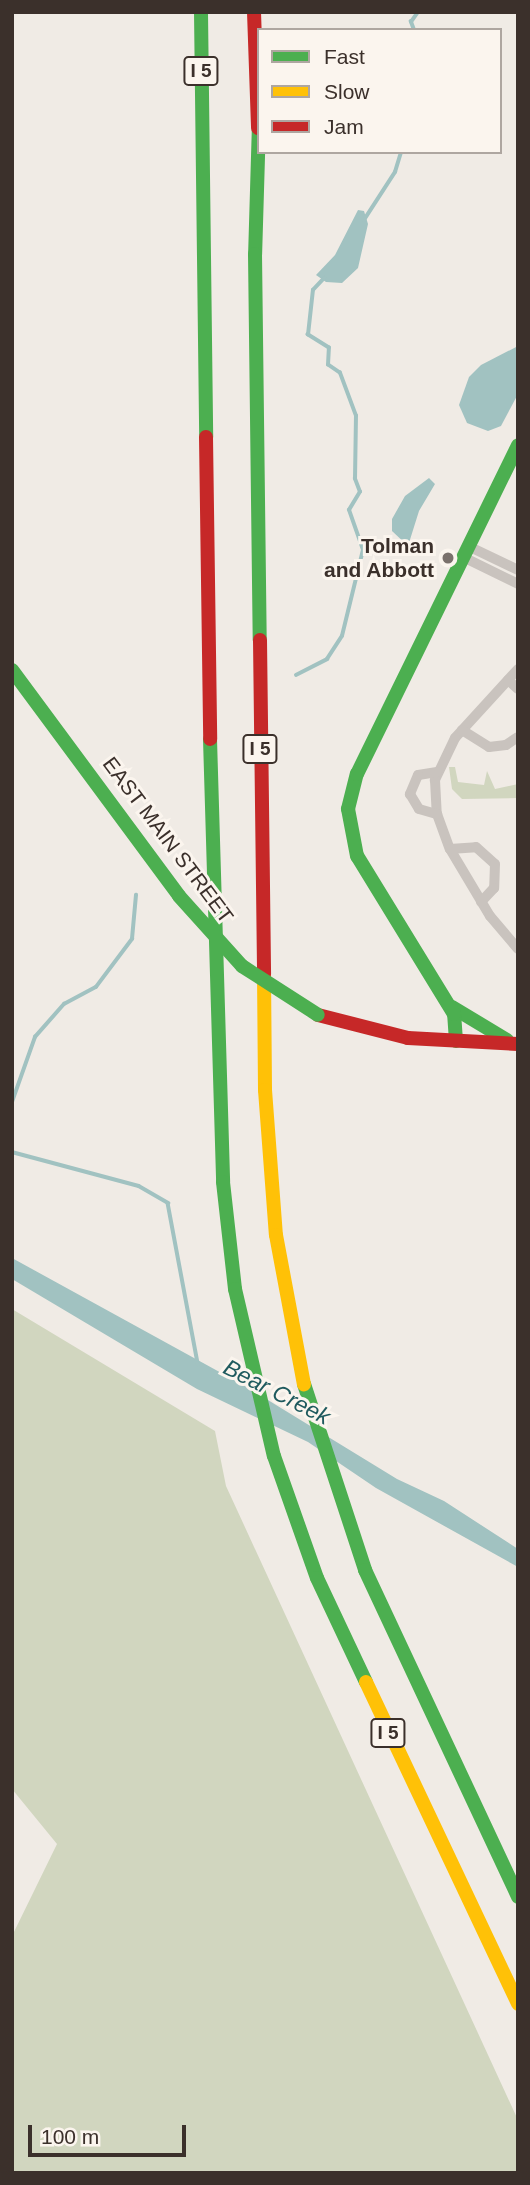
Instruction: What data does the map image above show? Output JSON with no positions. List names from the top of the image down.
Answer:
{
  "streets": {
    "main road": ["I 5", "EAST MAIN STREET"]
  },
  "water": ["Bear Creek"],
  "places": ["Tolman and Abbott"],
  "legend": ["Fast", "Slow", "Jam"],
  "scale_bar": "100 m"
}
